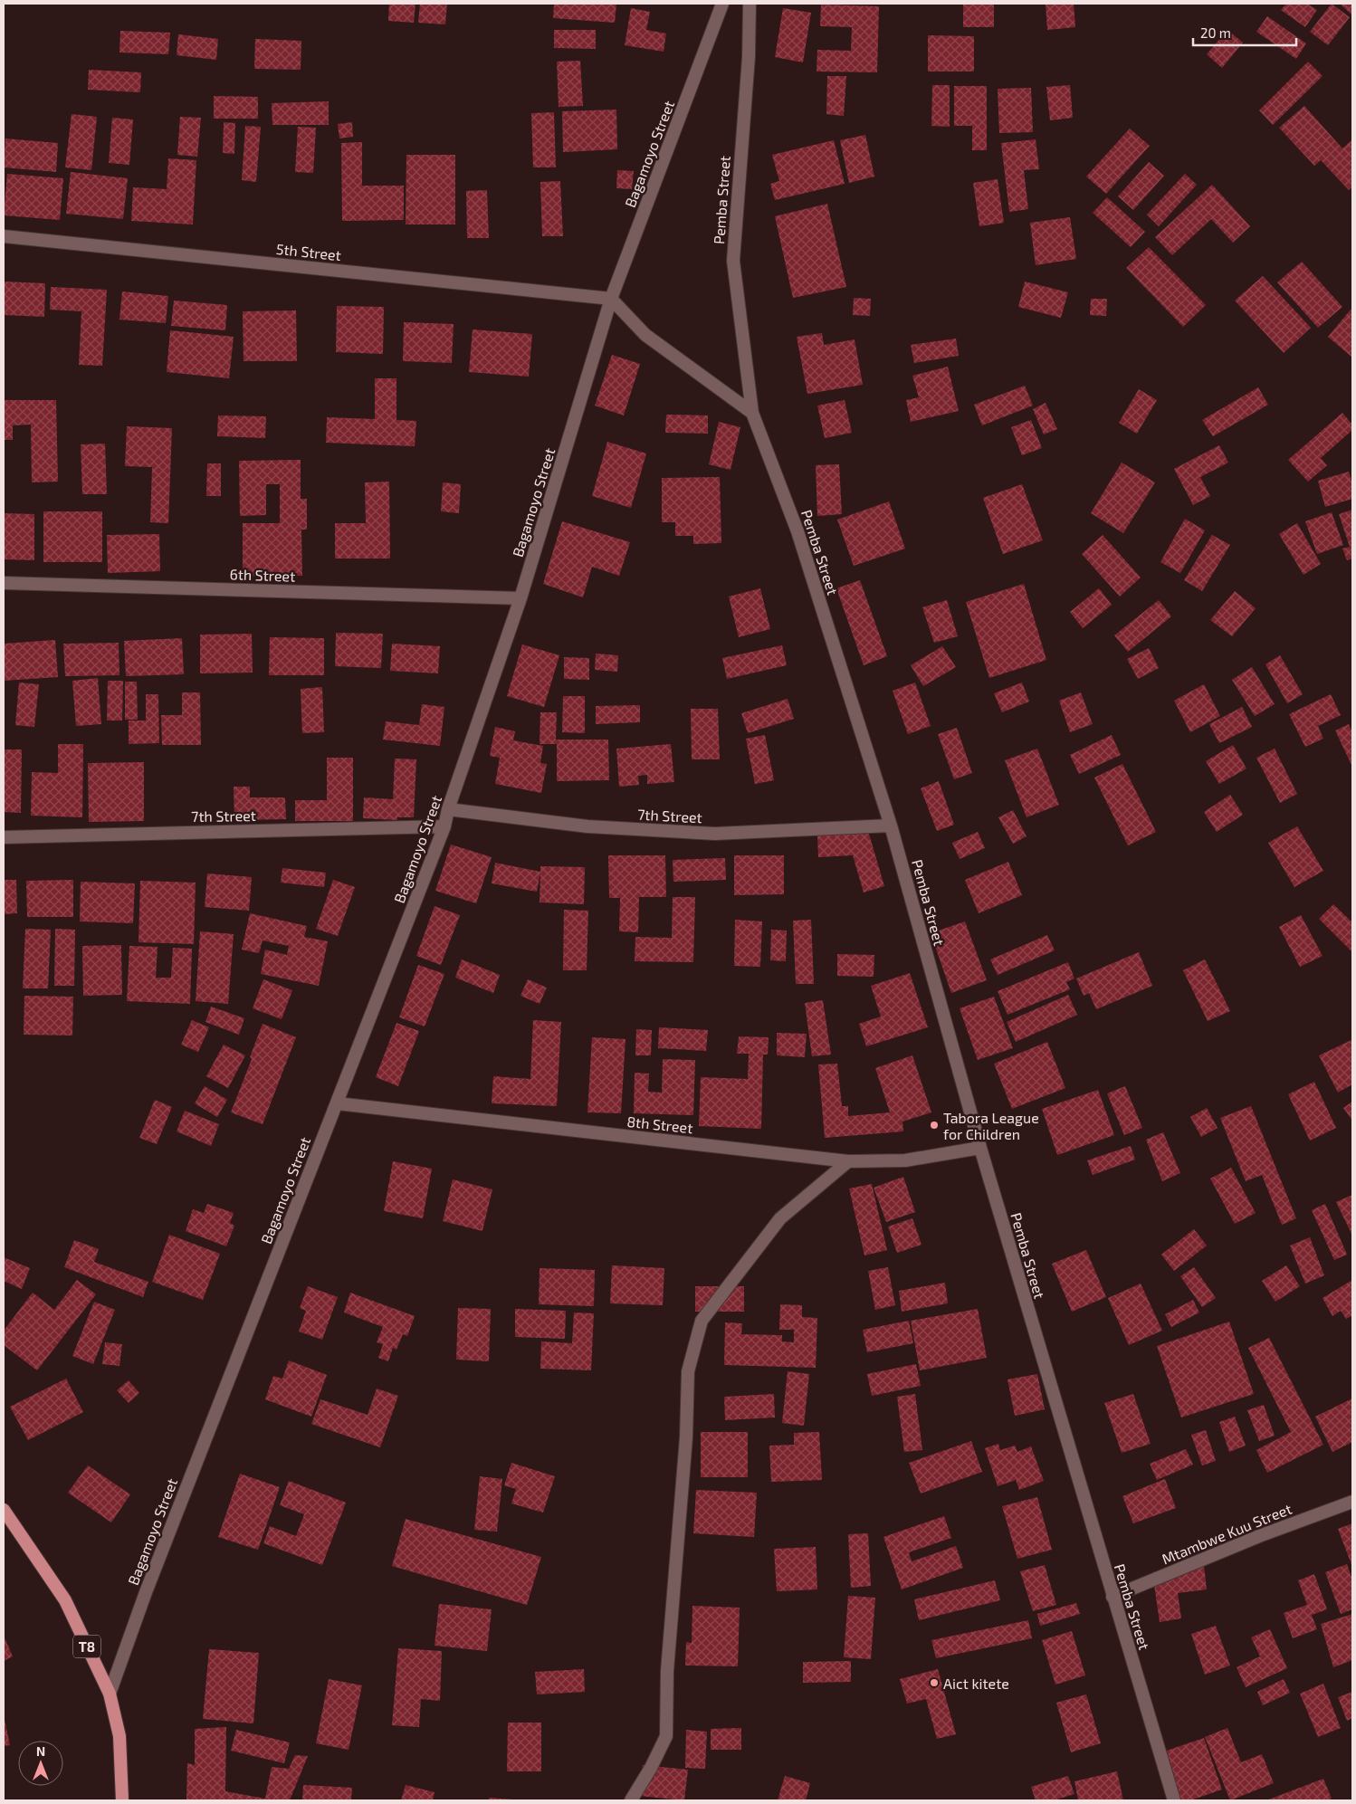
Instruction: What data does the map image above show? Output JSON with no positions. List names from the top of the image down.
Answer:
{
  "streets": {
    "highway": ["T8"],
    "street": [
      "Bagamoyo Street",
      "Pemba Street",
      "5th Street",
      "6th Street",
      "7th Street",
      "8th Street",
      "Mtambwe Kuu Street"
    ]
  },
  "crossings": [
    ["Bagamoyo Street", "5th Street"],
    ["Bagamoyo Street", "6th Street"],
    ["Bagamoyo Street", "7th Street"],
    ["Bagamoyo Street", "8th Street"],
    ["Bagamoyo Street", "T8"],
    ["Pemba Street", "7th Street"],
    ["Pemba Street", "8th Street"],
    ["Pemba Street", "Mtambwe Kuu Street"]
  ],
  "places": ["Tabora League for Children", "Aict kitete"],
  "scale_bar": "20 m",
  "north": "top"
}
